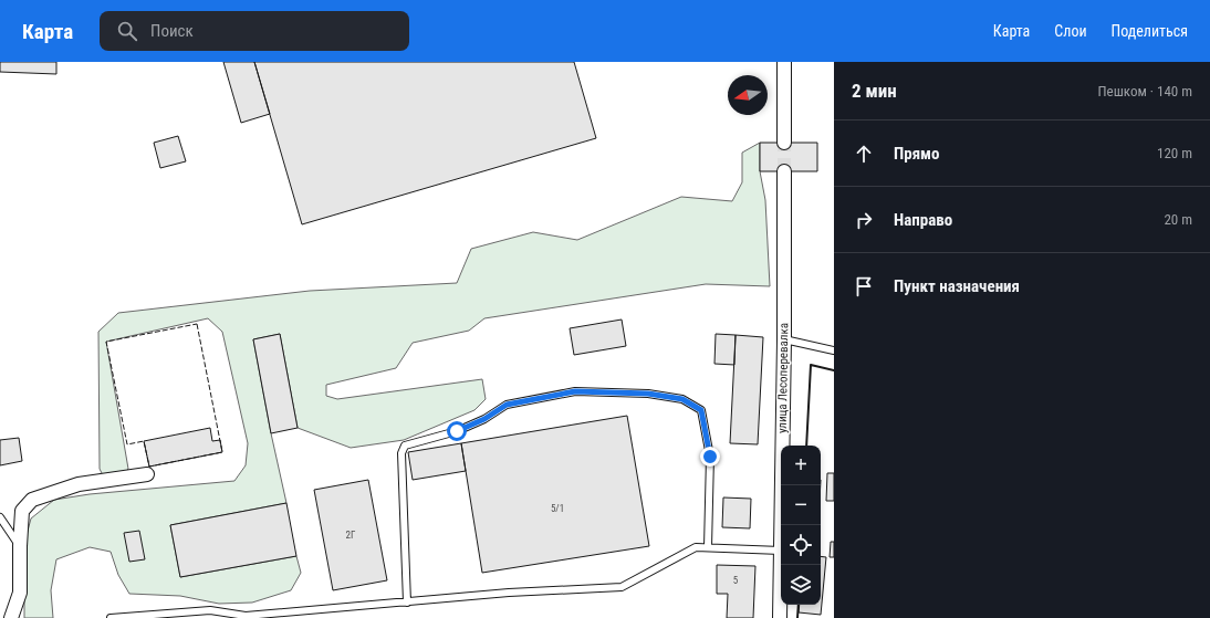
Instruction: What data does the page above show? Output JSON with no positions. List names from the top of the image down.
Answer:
{
  "streets": {
    "street": ["улица Лесоперевалка"]
  },
  "house_numbers": ["5/1", "2Г", "5"],
  "north": "left",
  "page": {
    "header": "Карта",
    "search": "Поиск",
    "nav": ["Карта", "Слои", "Поделиться"],
    "heading": ["2 мин", "Пешком · 140 m"],
    "list": [
      ["Прямо", "120 m"],
      ["Направо", "20 m"],
      "Пункт назначения"
    ],
    "map_buttons": ["+", "−"]
  }
}
